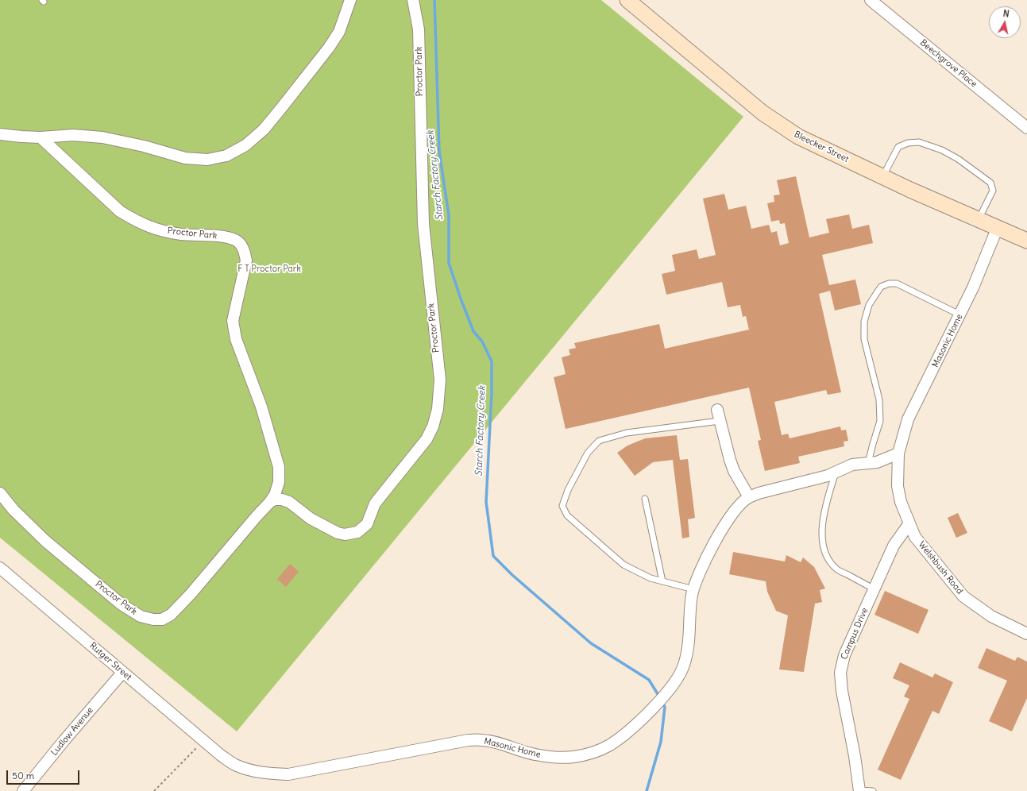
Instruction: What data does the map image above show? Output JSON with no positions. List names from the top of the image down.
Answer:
{
  "streets": {
    "street": [
      "Beechgrove Place",
      "Proctor Park",
      "Bleecker Street",
      "Masonic Home",
      "Welshbush Road",
      "Campus Drive",
      "Rutger Street",
      "Ludlow Avenue"
    ]
  },
  "crossings": [
    ["Bleecker Street", "Masonic Home"],
    ["Masonic Home", "Welshbush Road"],
    ["Masonic Home", "Campus Drive"],
    ["Masonic Home", "Rutger Street"],
    ["Welshbush Road", "Campus Drive"],
    ["Rutger Street", "Ludlow Avenue"]
  ],
  "water": ["Starch Factory Creek"],
  "parks": ["F T Proctor Park"],
  "scale_bar": "50 m",
  "north": "top"
}
